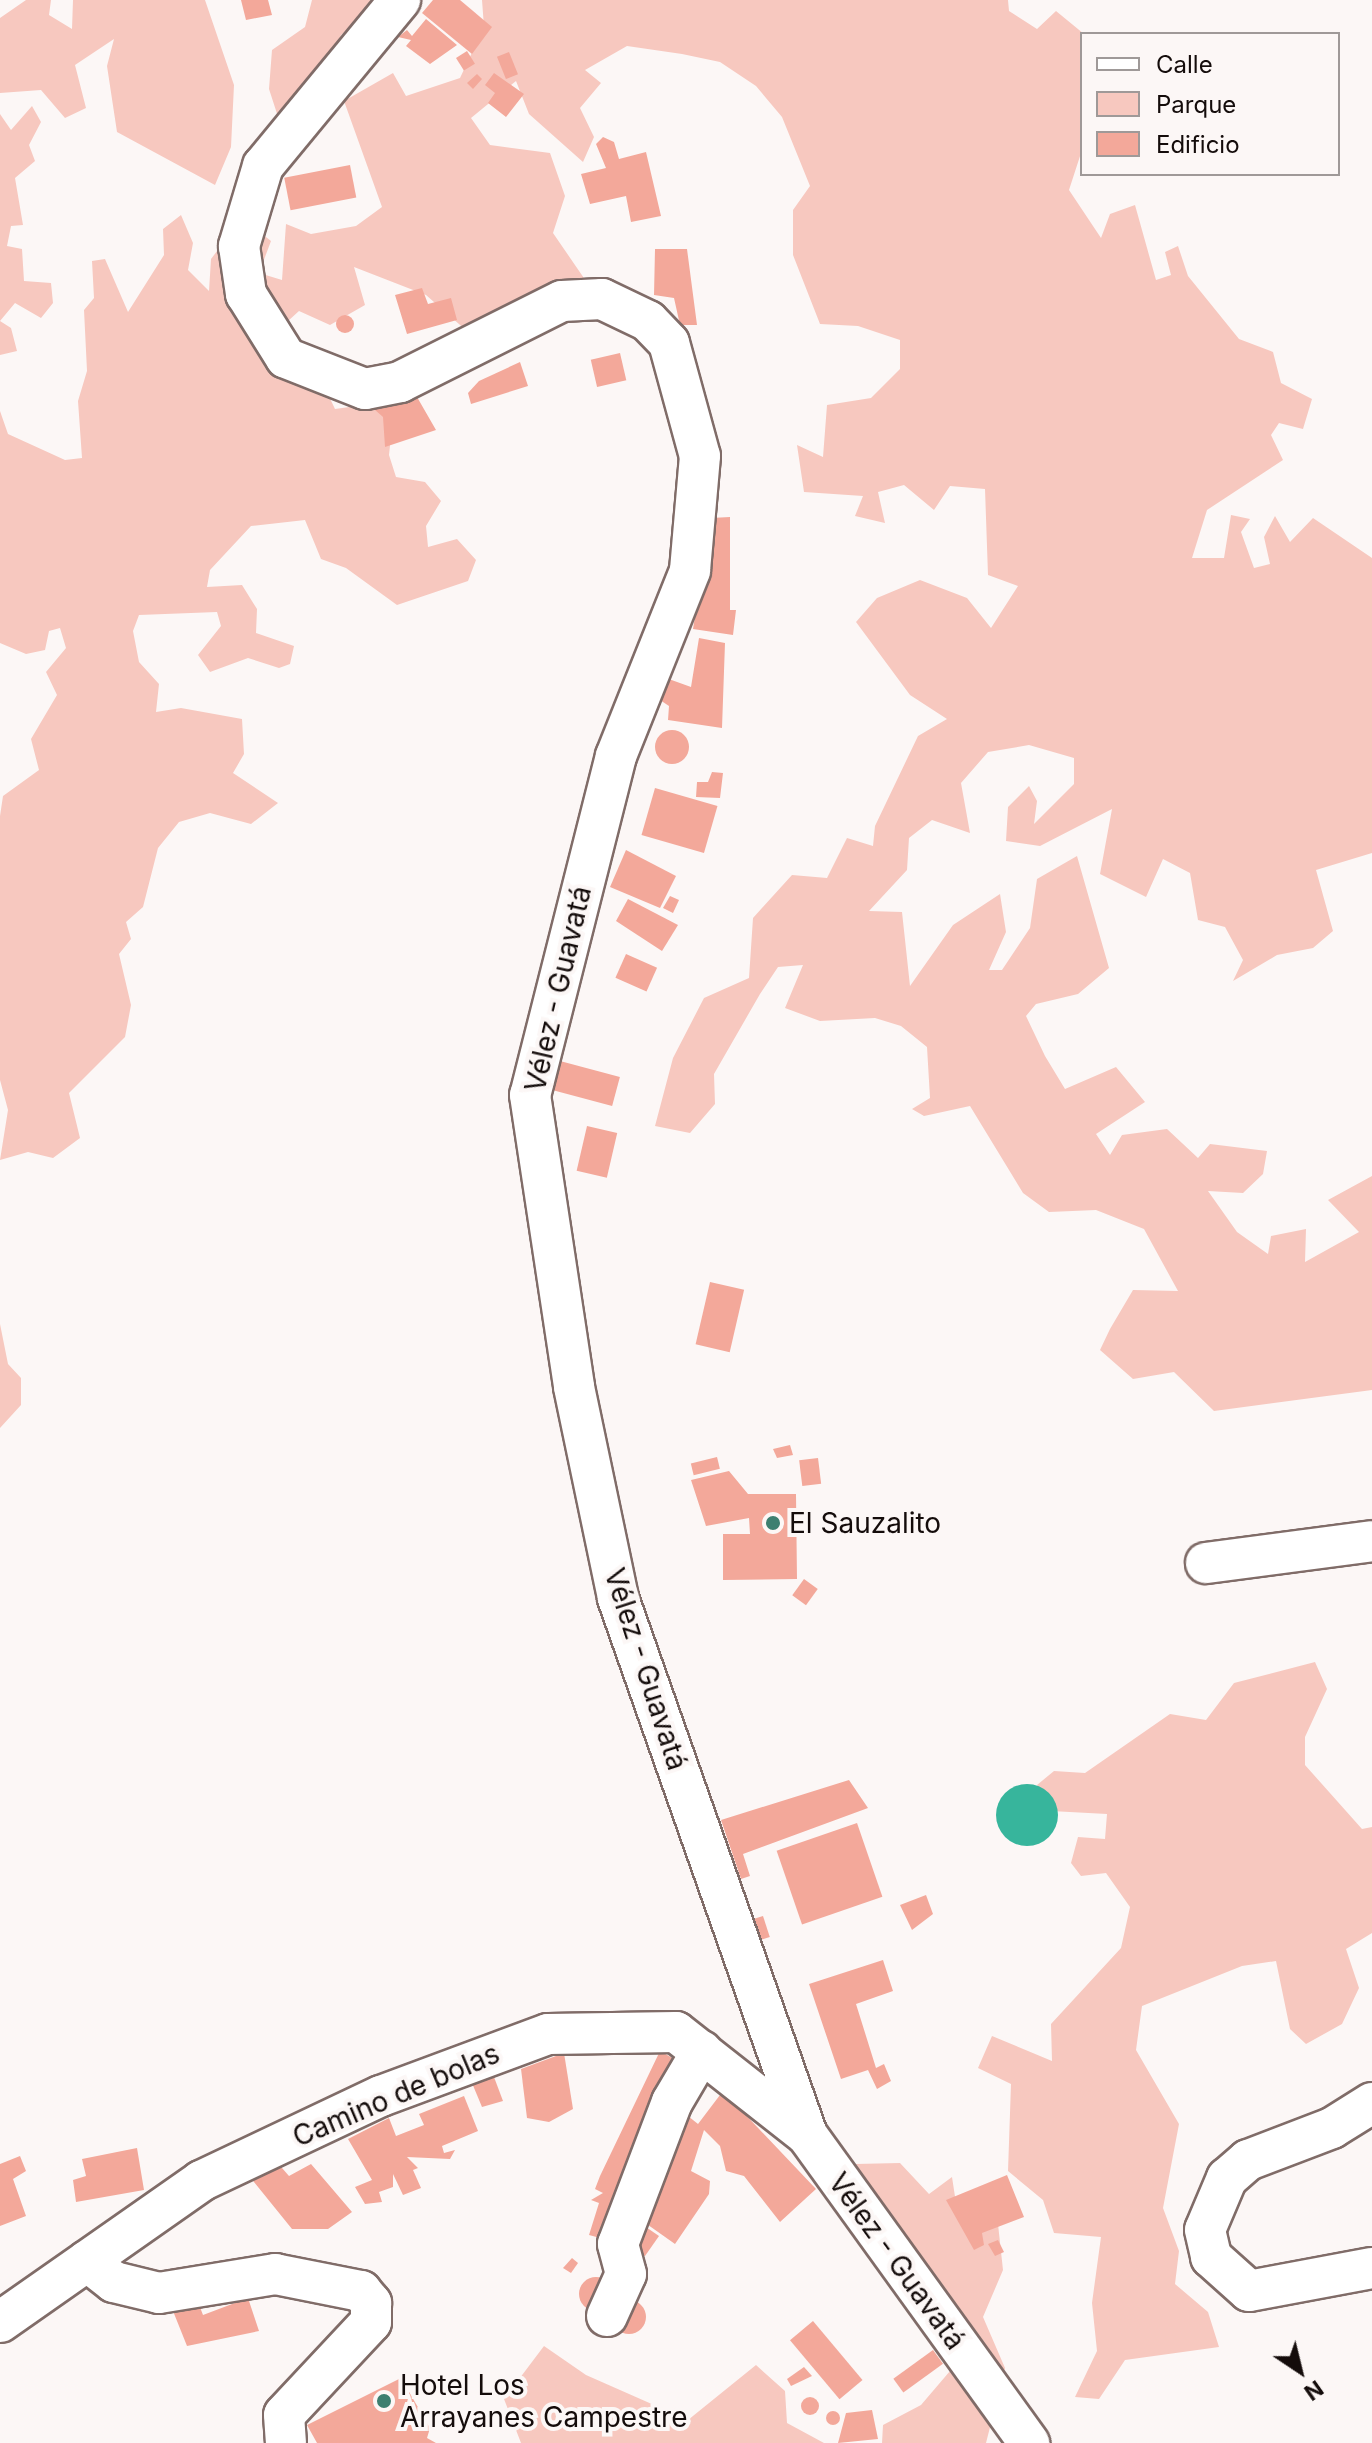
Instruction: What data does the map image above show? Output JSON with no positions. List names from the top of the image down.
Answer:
{
  "streets": {
    "street": ["Vélez - Guavatá", "Camino de bolas"]
  },
  "crossings": [
    ["Vélez - Guavatá", "Camino de bolas"]
  ],
  "places": ["El Sauzalito", "Hotel Los Arrayanes Campestre"],
  "legend": ["Calle", "Parque", "Edificio"],
  "north": "bottom right"
}
